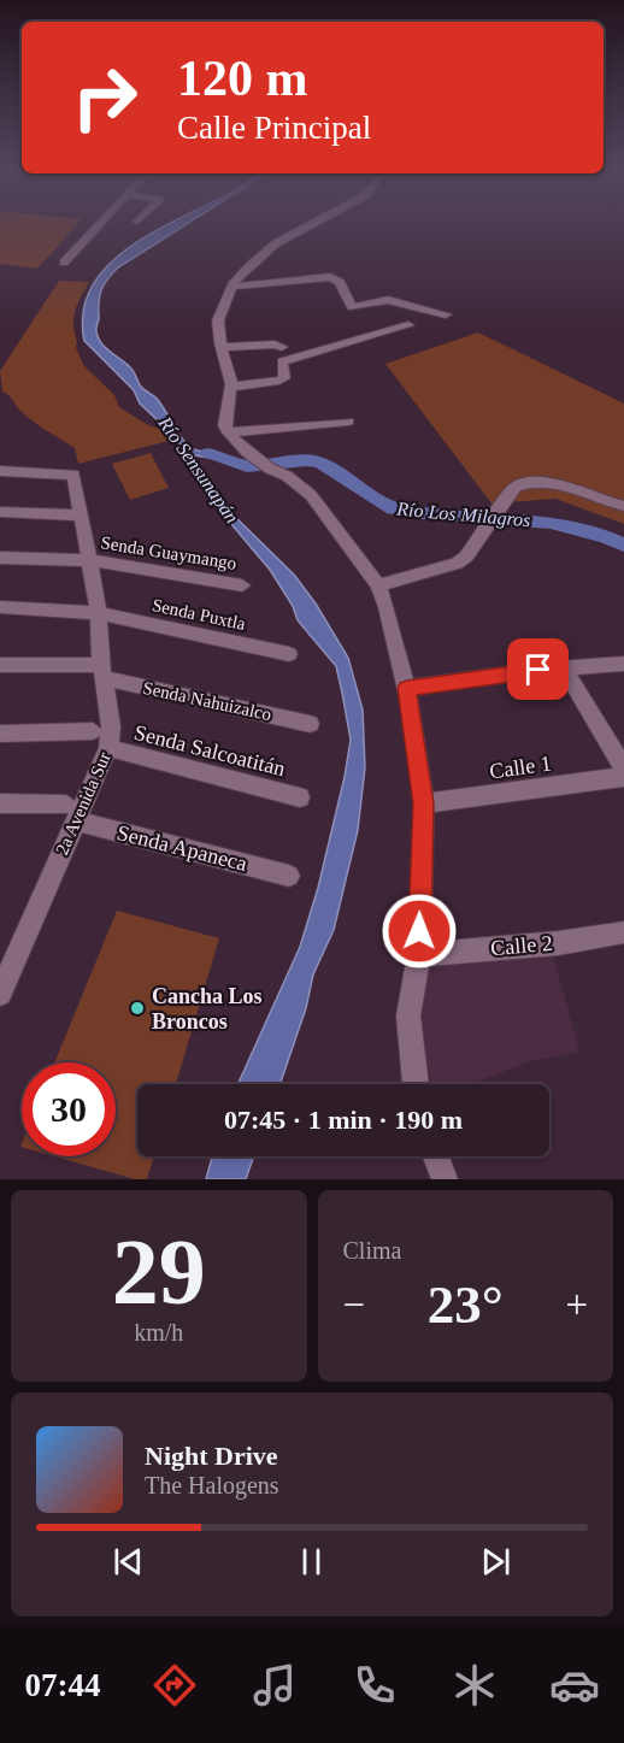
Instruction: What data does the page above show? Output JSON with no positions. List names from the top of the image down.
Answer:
{
  "streets": {
    "street": [
      "Senda Guaymango",
      "Senda Puxtla",
      "Senda Nahuizalco",
      "Senda Salcoatitán",
      "Calle 1",
      "2a Avenida Sur",
      "Senda Apaneca",
      "Calle 2"
    ]
  },
  "crossings": [
    ["Senda Guaymango", "2a Avenida Sur"],
    ["Senda Puxtla", "2a Avenida Sur"],
    ["Senda Nahuizalco", "2a Avenida Sur"],
    ["Senda Salcoatitán", "2a Avenida Sur"],
    ["2a Avenida Sur", "Senda Apaneca"]
  ],
  "water": ["Río Sensunapán", "Río Los Milagros"],
  "places": ["Cancha Los Broncos"],
  "page": {
    "turn": ["120 m", "Calle Principal"],
    "limit": "30",
    "trip": "07:45 · 1 min · 190 m",
    "tile": [
      ["29", "km/h"],
      "Clima"
    ],
    "heat": ["−", "23°", "+"],
    "song": ["Night Drive", "The Halogens"],
    "tabs": "07:44"
  }
}
